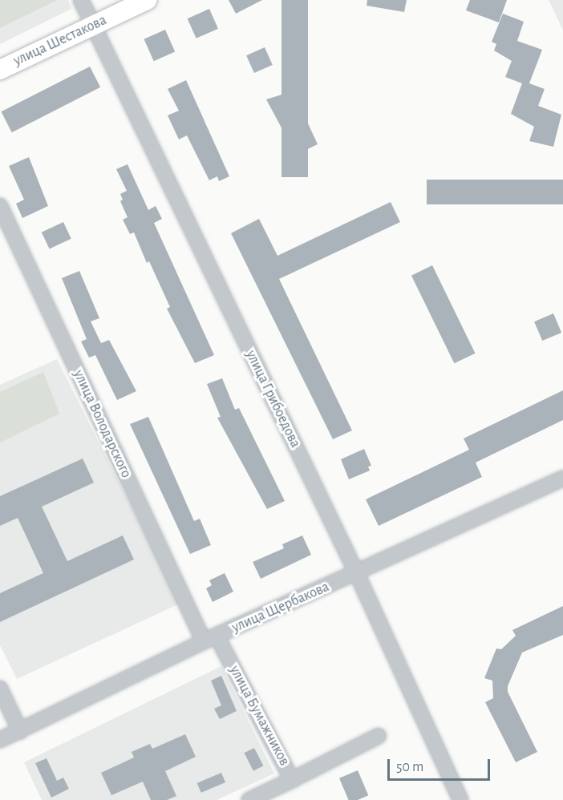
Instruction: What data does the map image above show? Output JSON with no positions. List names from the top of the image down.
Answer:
{
  "streets": {
    "main road": ["улица Шестакова"],
    "street": [
      "улица Грибоедова",
      "улица Володарского",
      "улица Щербакова",
      "улица Бумажников"
    ]
  },
  "crossings": [
    ["улица Шестакова", "улица Грибоедова"],
    ["улица Грибоедова", "улица Щербакова"],
    ["улица Володарского", "улица Щербакова"],
    ["улица Володарского", "улица Бумажников"],
    ["улица Щербакова", "улица Бумажников"]
  ],
  "scale_bar": "50 m"
}
